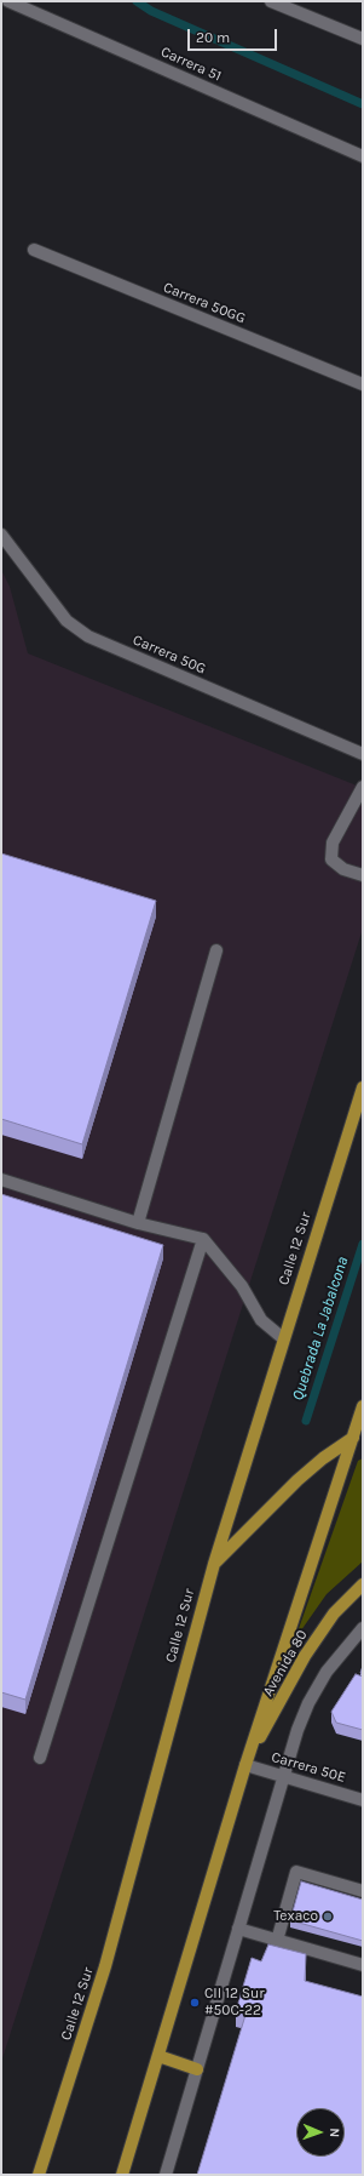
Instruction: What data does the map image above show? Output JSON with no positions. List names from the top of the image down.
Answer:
{
  "streets": {
    "main road": ["Calle 12 Sur", "Avenida 80"],
    "street": [
      "Carrera 51",
      "Carrera 50GG",
      "Carrera 50G",
      "Carrera 50E"
    ]
  },
  "crossings": [
    ["Avenida 80", "Carrera 50E"]
  ],
  "water": ["Quebrada La Jabalcona"],
  "places": ["Texaco", "Cll 12 Sur #50C-22"],
  "scale_bar": "20 m",
  "north": "right"
}
